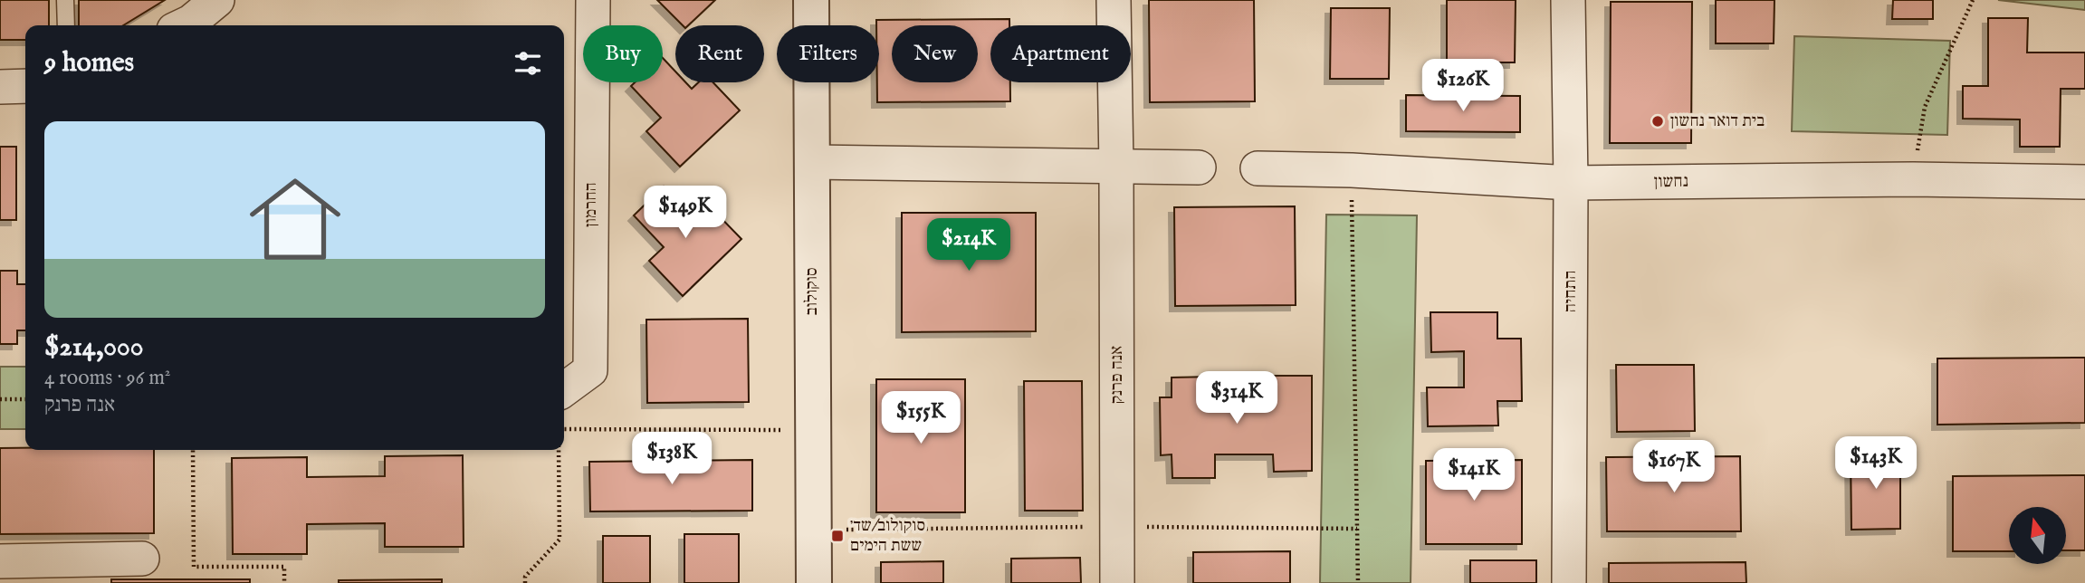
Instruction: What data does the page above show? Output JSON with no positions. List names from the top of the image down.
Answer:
{
  "streets": {
    "street": [
      "נחשון",
      "החרמון",
      "סוקולוב",
      "התחיה",
      "אנה פרנק"
    ]
  },
  "crossings": [
    ["נחשון", "התחיה"]
  ],
  "places": {
    "other": ["בית דואר נחשון"],
    "transit": ["סוקולוב/שד׳ ששת הימים"]
  },
  "north": "top",
  "page": {
    "chip": [
      "Buy",
      "Rent",
      "Filters",
      "New",
      "Apartment"
    ],
    "heading": "9 homes",
    "price": [
      "$126K",
      "$149K",
      "$214K",
      "$314K",
      "$155K",
      "$138K",
      "$143K",
      "$167K",
      "$141K"
    ],
    "list": [
      {
        "name": "$214,000",
        "note": "4 rooms · 96 m² · אנה פרנק"
      }
    ]
  }
}
